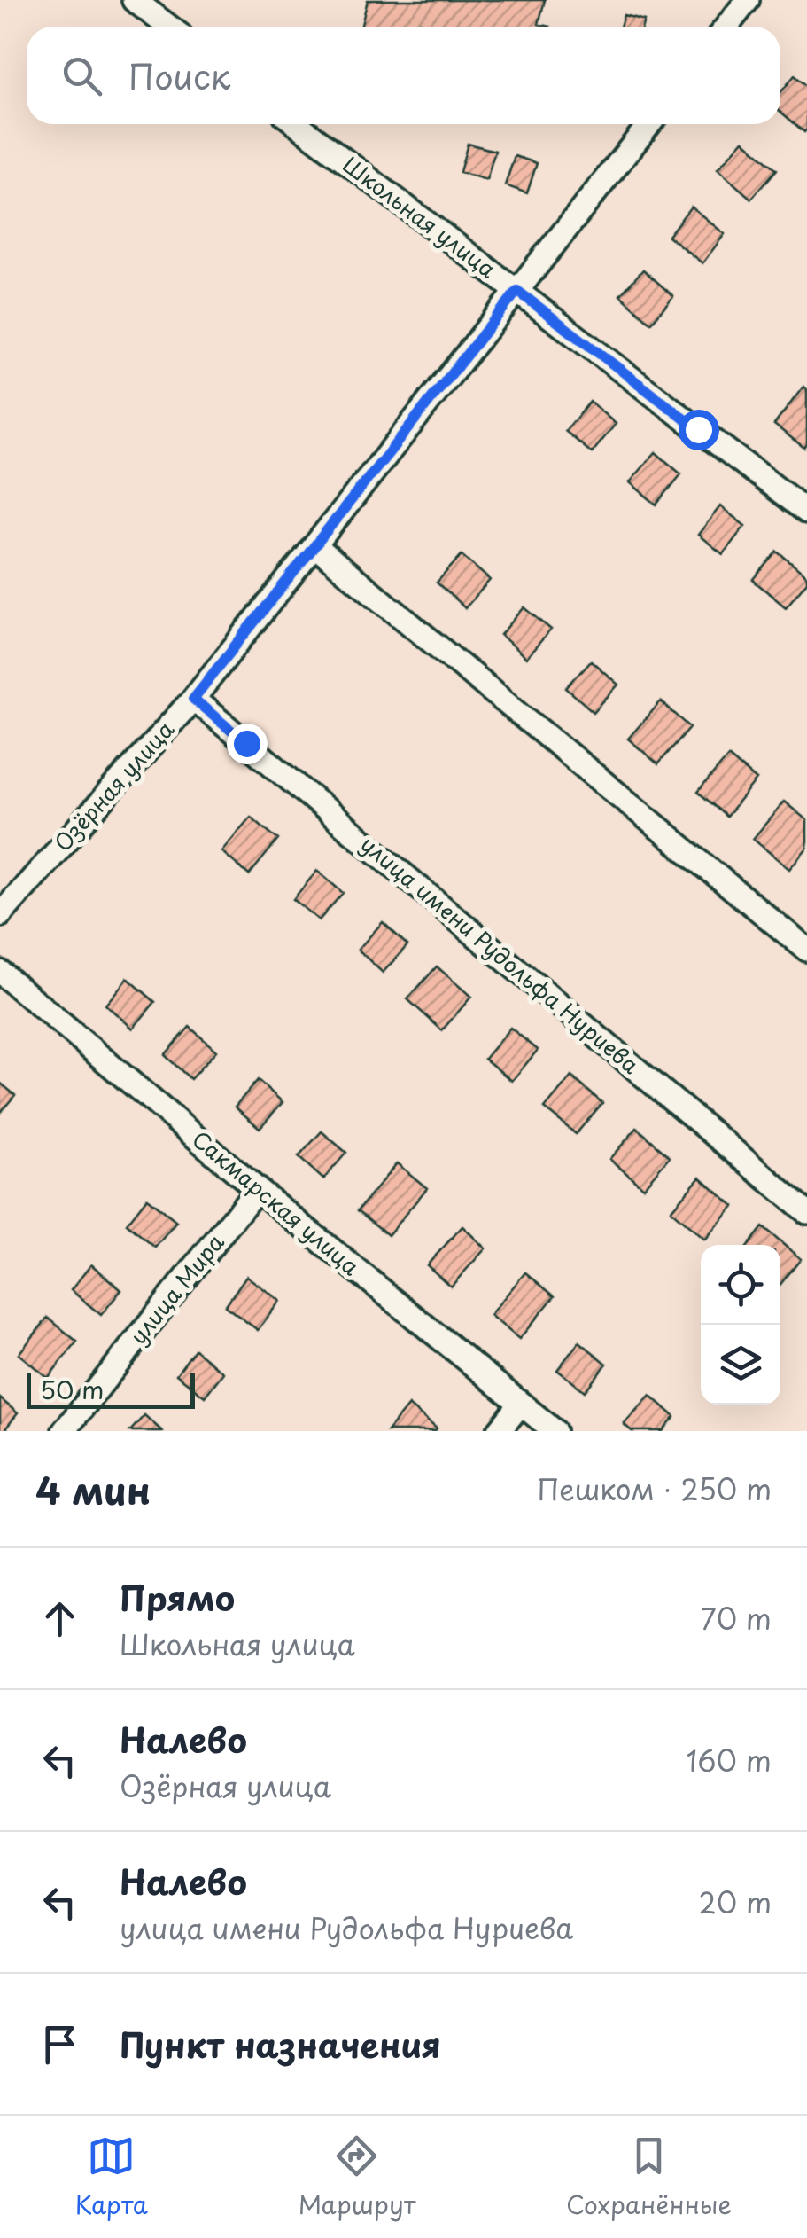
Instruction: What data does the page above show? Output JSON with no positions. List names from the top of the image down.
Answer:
{
  "streets": {
    "street": [
      "Школьная улица",
      "Озёрная улица",
      "улица имени Рудольфа Нуриева",
      "Сакмарская улица",
      "улица Мира"
    ]
  },
  "crossings": [
    ["Школьная улица", "Озёрная улица"],
    ["Озёрная улица", "улица имени Рудольфа Нуриева"],
    ["Сакмарская улица", "улица Мира"]
  ],
  "scale_bar": "50 m",
  "page": {
    "search": "Поиск",
    "scale": "50 m",
    "heading": ["4 мин", "Пешком · 250 m"],
    "list": [
      ["Прямо", "Школьная улица", "70 m"],
      ["Налево", "Озёрная улица", "160 m"],
      ["Налево", "улица имени Рудольфа Нуриева", "20 m"],
      "Пункт назначения"
    ],
    "nav": ["Карта", "Маршрут", "Сохранённые"]
  }
}
